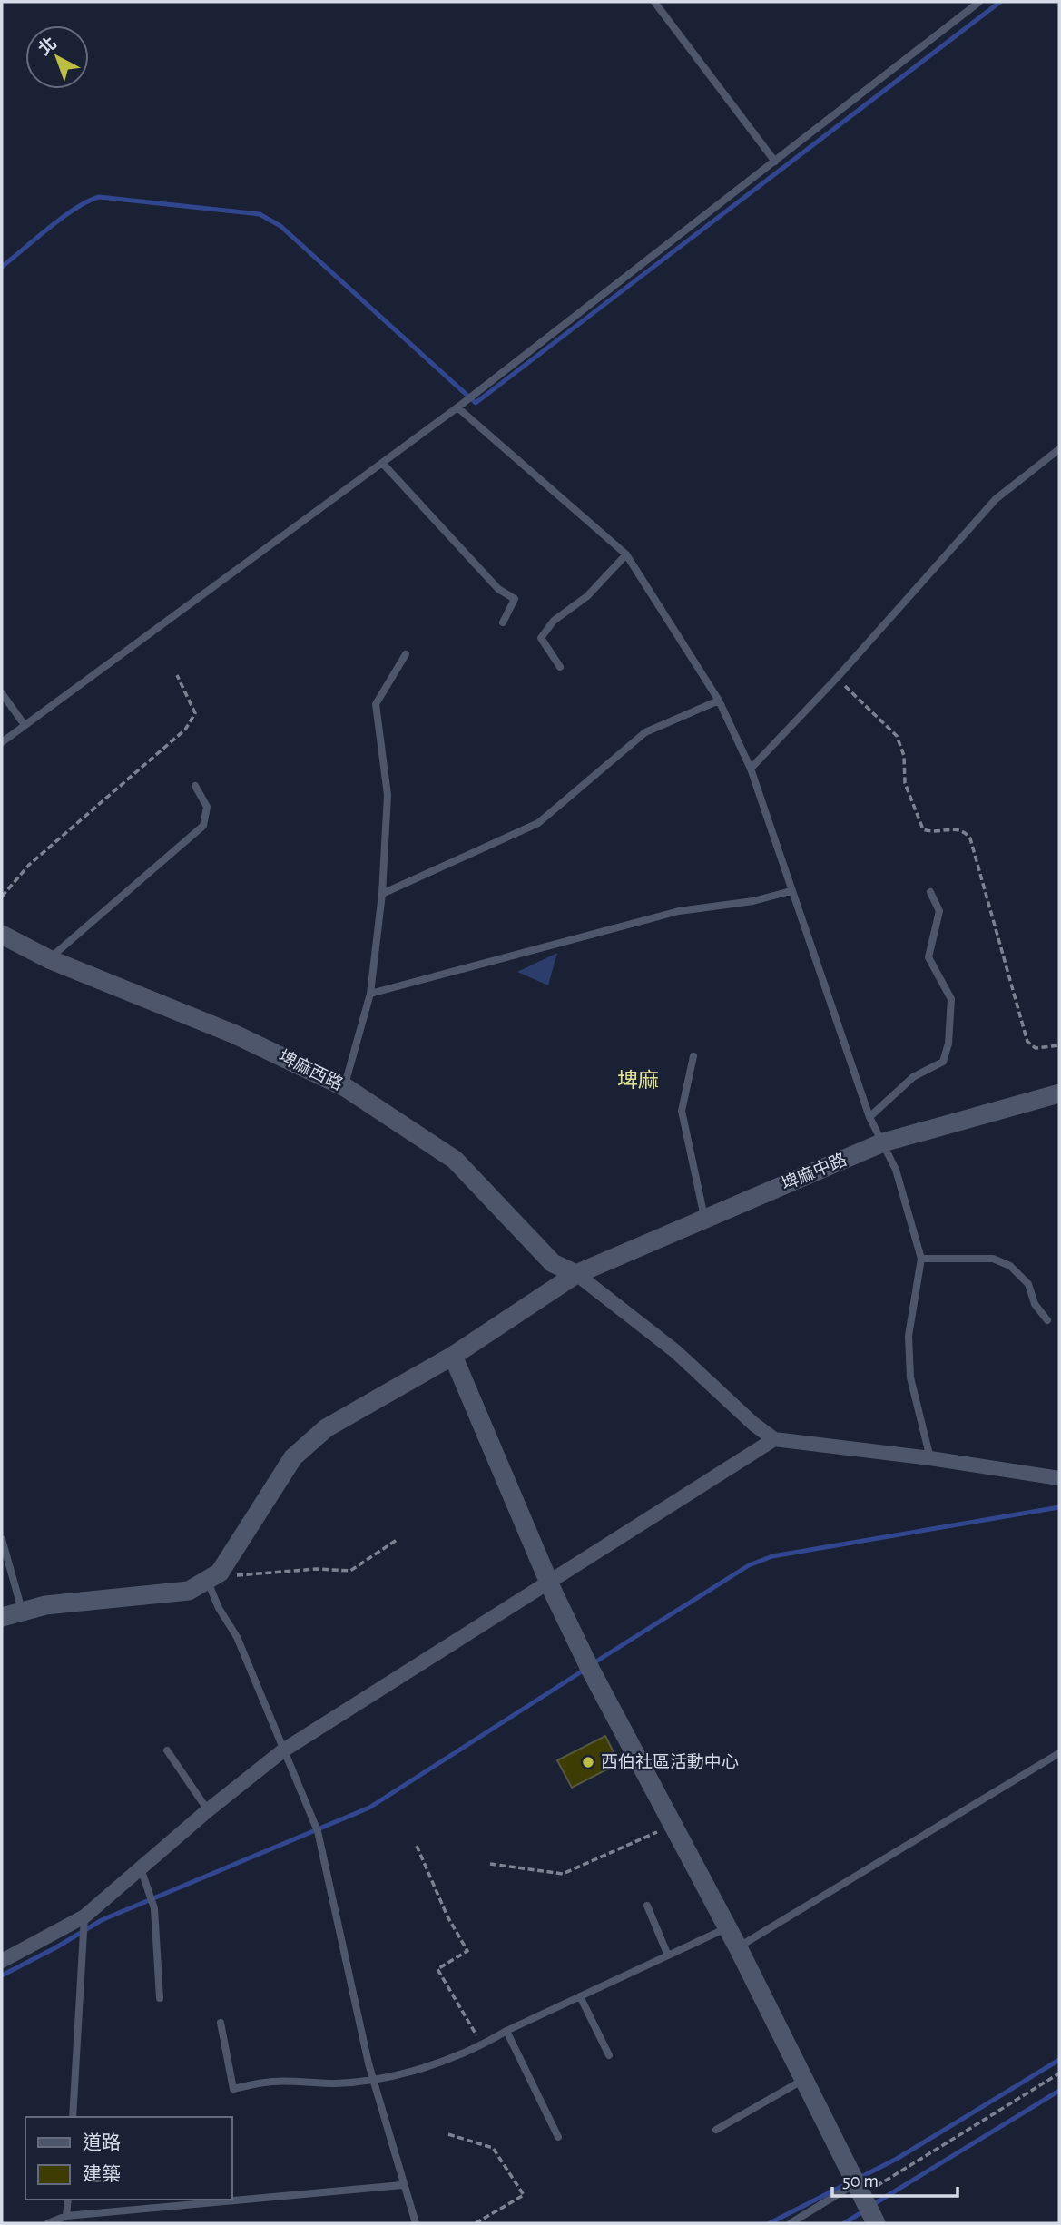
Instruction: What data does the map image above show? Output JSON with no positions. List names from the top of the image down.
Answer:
{
  "streets": {
    "street": ["埤麻西路", "埤麻中路"]
  },
  "crossings": [
    ["埤麻西路", "埤麻中路"]
  ],
  "districts": ["埤麻"],
  "places": ["西伯社區活動中心"],
  "legend": ["道路", "建築"],
  "scale_bar": "50 m",
  "north": "top left"
}
